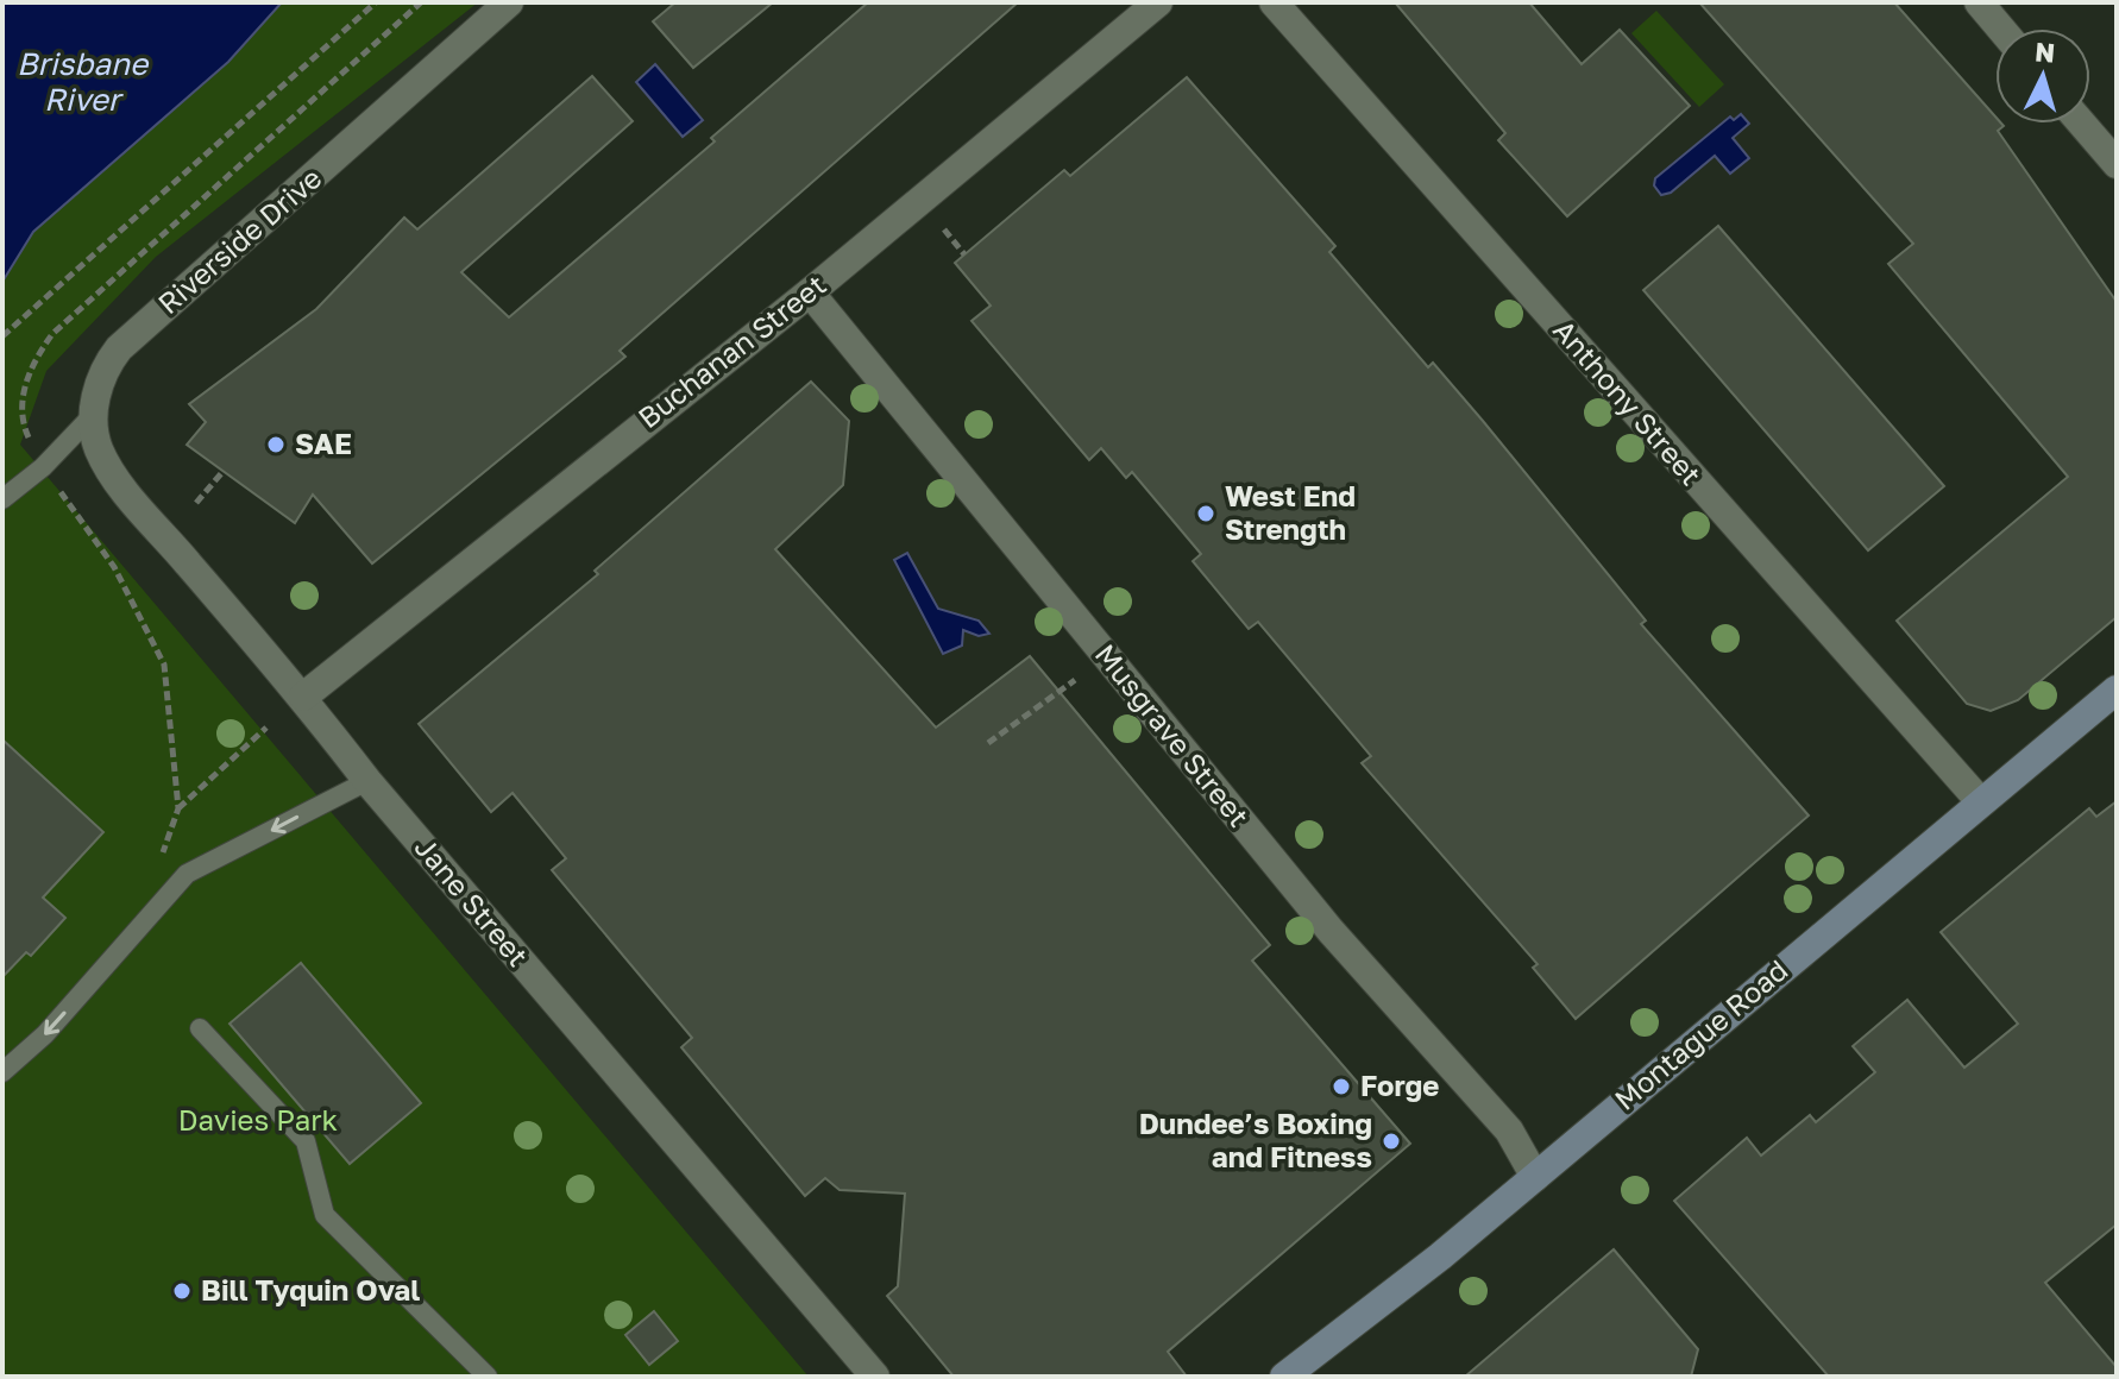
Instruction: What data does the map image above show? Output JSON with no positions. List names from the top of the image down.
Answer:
{
  "streets": {
    "street": [
      "Riverside Drive",
      "Buchanan Street",
      "Anthony Street",
      "Musgrave Street",
      "Jane Street",
      "Montague Road"
    ]
  },
  "crossings": [
    ["Riverside Drive", "Jane Street"],
    ["Buchanan Street", "Musgrave Street"],
    ["Buchanan Street", "Jane Street"],
    ["Anthony Street", "Montague Road"],
    ["Musgrave Street", "Montague Road"]
  ],
  "water": ["Brisbane River"],
  "parks": ["Davies Park"],
  "places": [
    "SAE",
    "West End Strength",
    "Forge",
    "Dundee’s Boxing and Fitness",
    "Bill Tyquin Oval"
  ],
  "north": "top"
}
